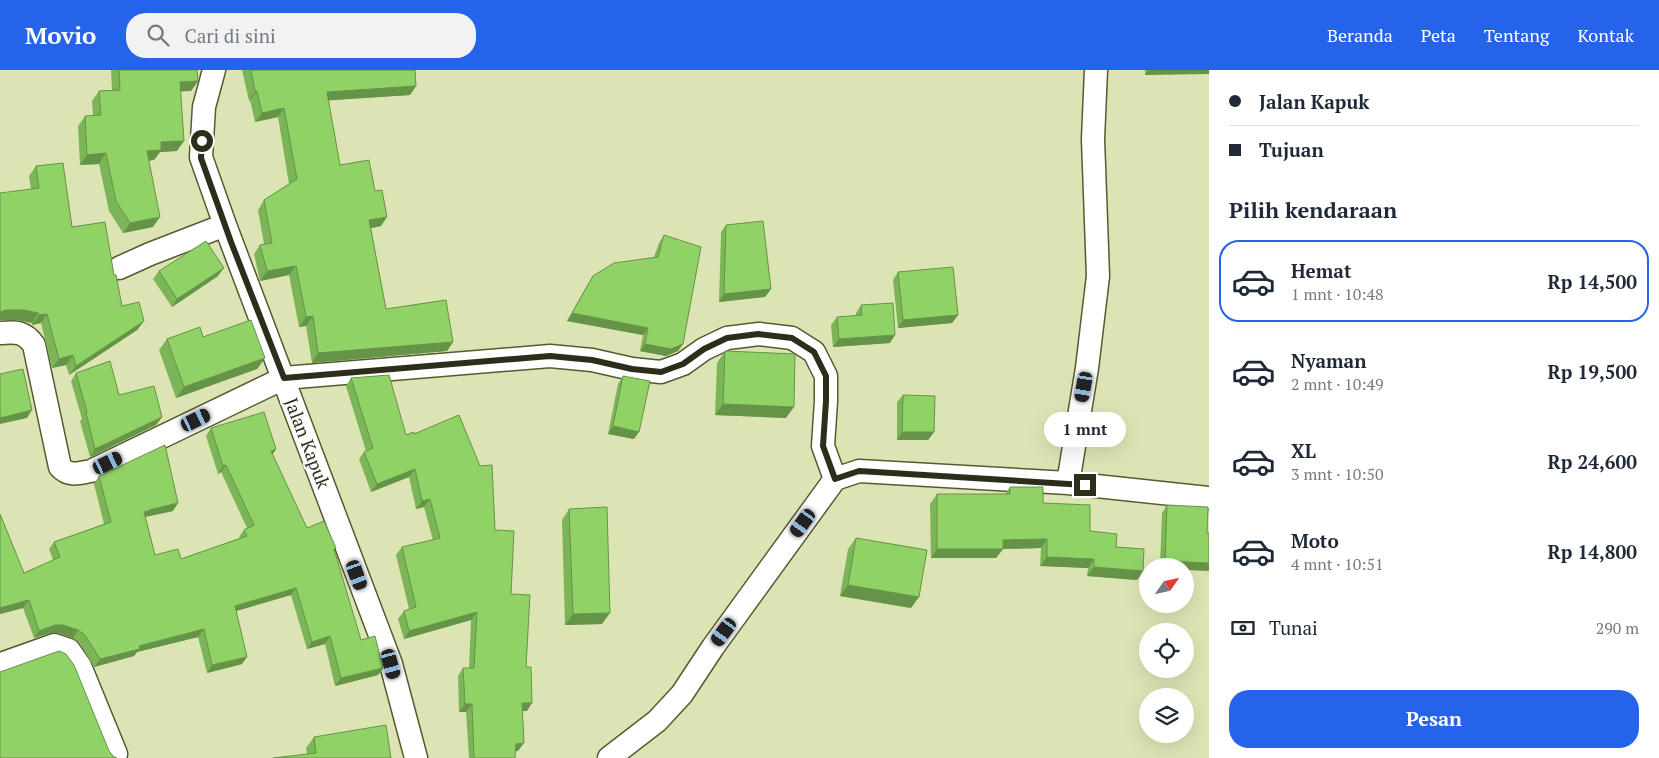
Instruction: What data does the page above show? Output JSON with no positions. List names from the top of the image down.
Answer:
{
  "streets": {
    "street": ["Jalan Kapuk"]
  },
  "north": "top right",
  "page": {
    "header": "Movio",
    "search": "Cari di sini",
    "nav": [
      "Beranda",
      "Peta",
      "Tentang",
      "Kontak"
    ],
    "banner": ["Jalan Kapuk", "Tujuan"],
    "heading": "Pilih kendaraan",
    "list": [
      {
        "name": "Hemat",
        "note": "1 mnt · 10:48",
        "value": "Rp 14,500"
      },
      {
        "name": "Nyaman",
        "note": "2 mnt · 10:49",
        "value": "Rp 19,500"
      },
      {
        "name": "XL",
        "note": "3 mnt · 10:50",
        "value": "Rp 24,600"
      },
      {
        "name": "Moto",
        "note": "4 mnt · 10:51",
        "value": "Rp 14,800"
      }
    ],
    "bubble": "1 mnt",
    "pay": ["Tunai", "290 m"],
    "buttons": "Pesan"
  }
}
